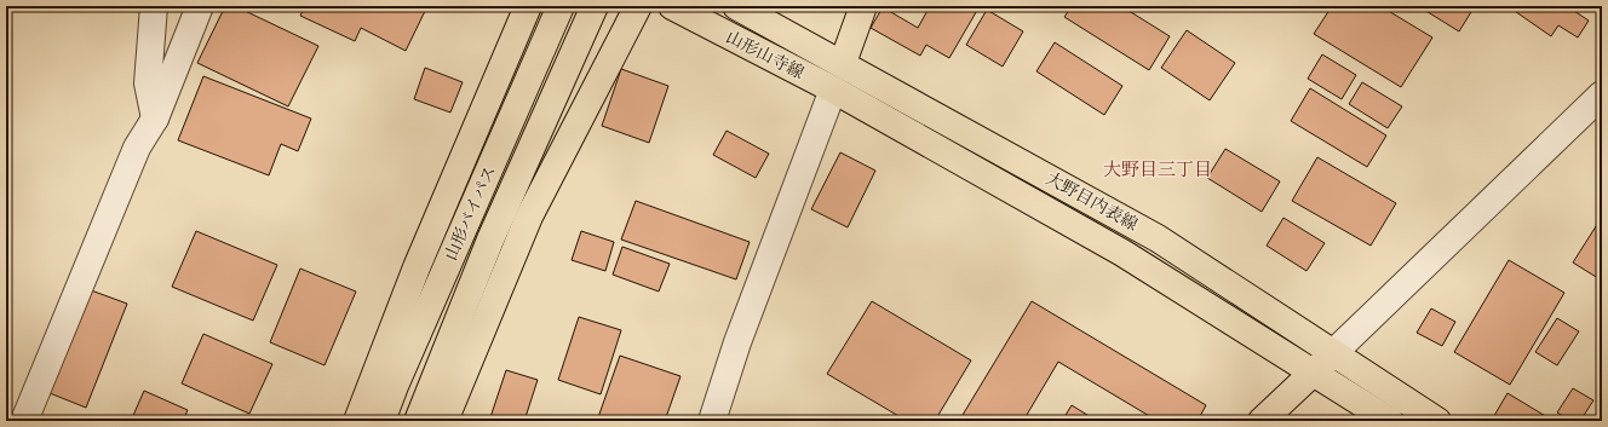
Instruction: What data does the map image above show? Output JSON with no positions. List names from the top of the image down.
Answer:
{
  "streets": {
    "main road": ["山形山寺線", "大野目内表線", "山形バイパス"]
  },
  "crossings": [
    ["山形山寺線", "大野目内表線"]
  ],
  "districts": ["大野目三丁目"]
}
